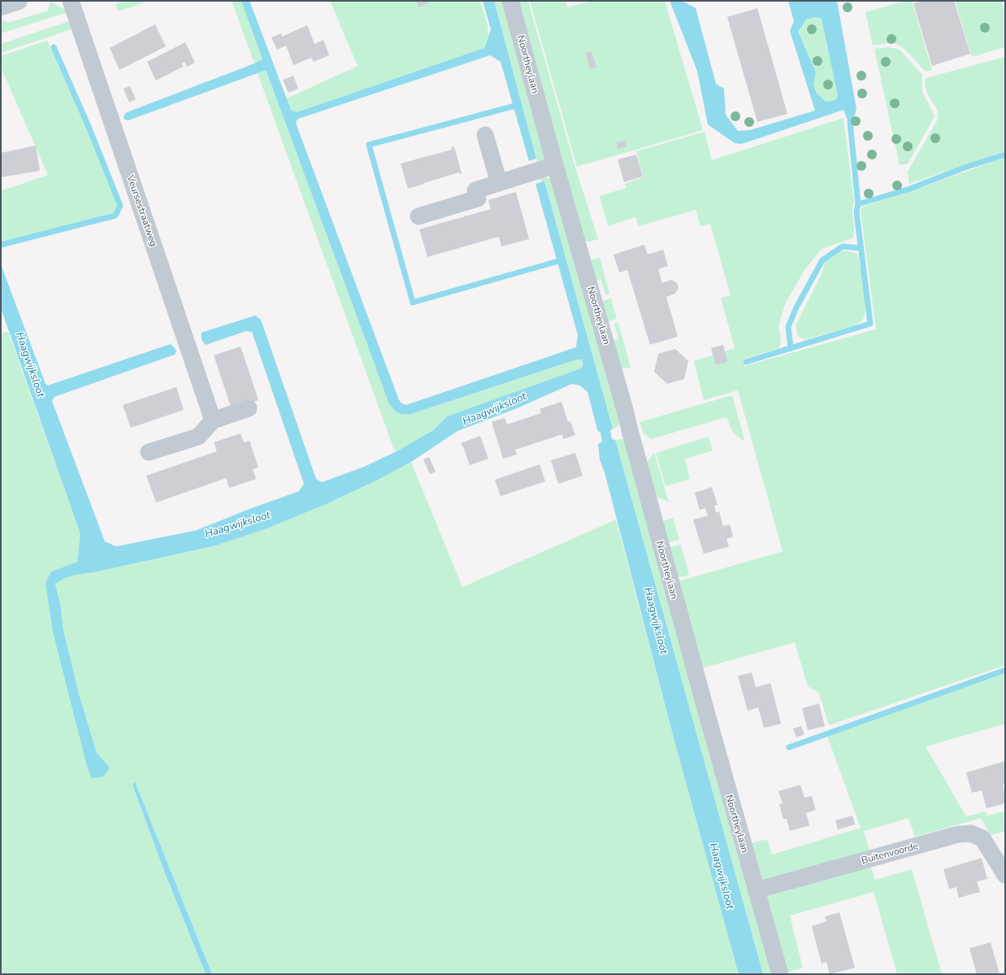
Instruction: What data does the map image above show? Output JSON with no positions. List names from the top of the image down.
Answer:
{
  "streets": {
    "street": ["Noortheylaan", "Veursestraatweg", "Buitenvoorde"]
  },
  "crossings": [
    ["Noortheylaan", "Buitenvoorde"]
  ],
  "water": ["Haagwijksloot"]
}
